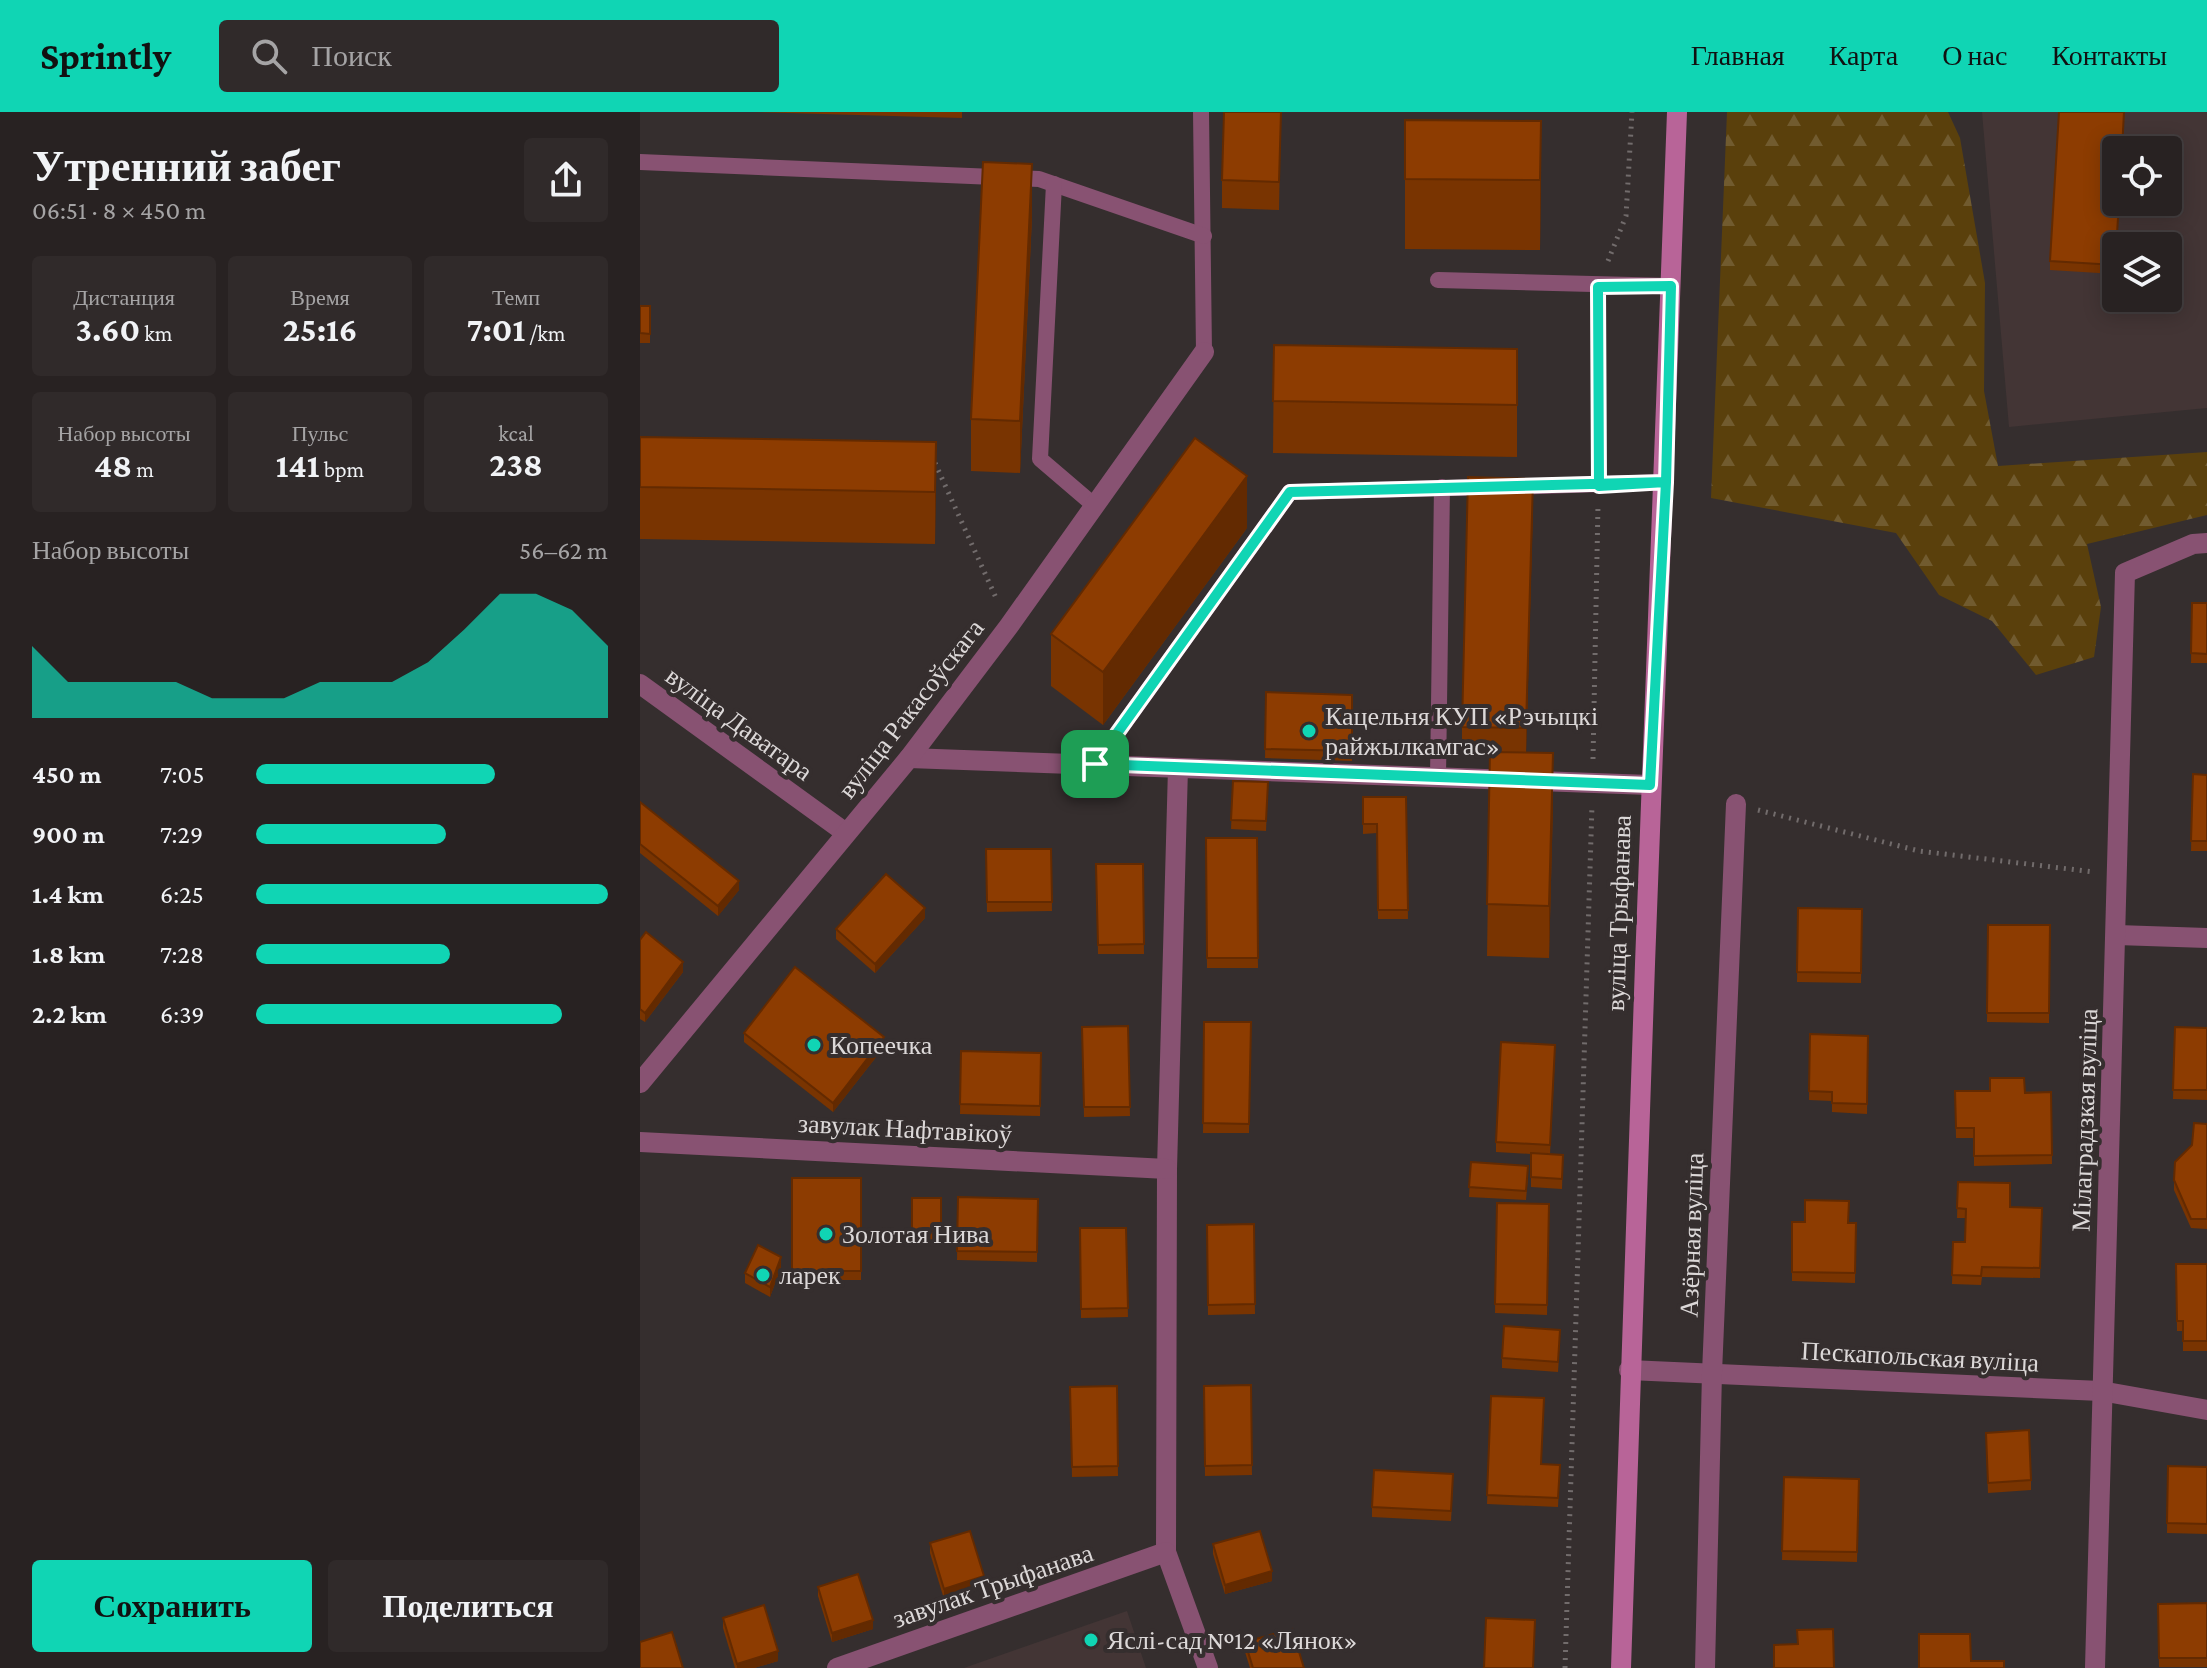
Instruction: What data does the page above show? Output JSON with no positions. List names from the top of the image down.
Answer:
{
  "streets": {
    "street": [
      "вуліца Ракасоўскага",
      "вуліца Даватара",
      "вуліца Трыфанава",
      "Мілаградзкая вуліца",
      "завулак Нафтавікоў",
      "Азёрная вуліца",
      "Пескапольская вуліца",
      "завулак Трыфанава"
    ]
  },
  "crossings": [
    ["вуліца Ракасоўскага", "вуліца Даватара"],
    ["вуліца Трыфанава", "Пескапольская вуліца"],
    ["Мілаградзкая вуліца", "Пескапольская вуліца"],
    ["Азёрная вуліца", "Пескапольская вуліца"]
  ],
  "places": [
    "Кацельня КУП «Рэчыцкі райжылкамгас»",
    "Копеечка",
    "Золотая Нива",
    "ларек",
    "Яслі-сад №12 «Лянок»"
  ],
  "page": {
    "header": "Sprintly",
    "search": "Поиск",
    "nav": [
      "Главная",
      "Карта",
      "О нас",
      "Контакты"
    ],
    "heading": ["Утренний забег", "06:51 · 8 × 450 m"],
    "stats": [
      ["Дистанция", "3.60 km"],
      ["Время", "25:16"],
      ["Темп", "7:01 /km"],
      ["Набор высоты", "48 m"],
      ["Пульс", "141 bpm"],
      ["kcal", "238"]
    ],
    "chart": ["Набор высоты", "56–62 m"],
    "list": [
      {
        "name": "450 m",
        "note": "7:05"
      },
      {
        "name": "900 m",
        "note": "7:29"
      },
      {
        "name": "1.4 km",
        "note": "6:25"
      },
      {
        "name": "1.8 km",
        "note": "7:28"
      },
      {
        "name": "2.2 km",
        "note": "6:39"
      }
    ],
    "buttons": ["Сохранить", "Поделиться"]
  }
}
